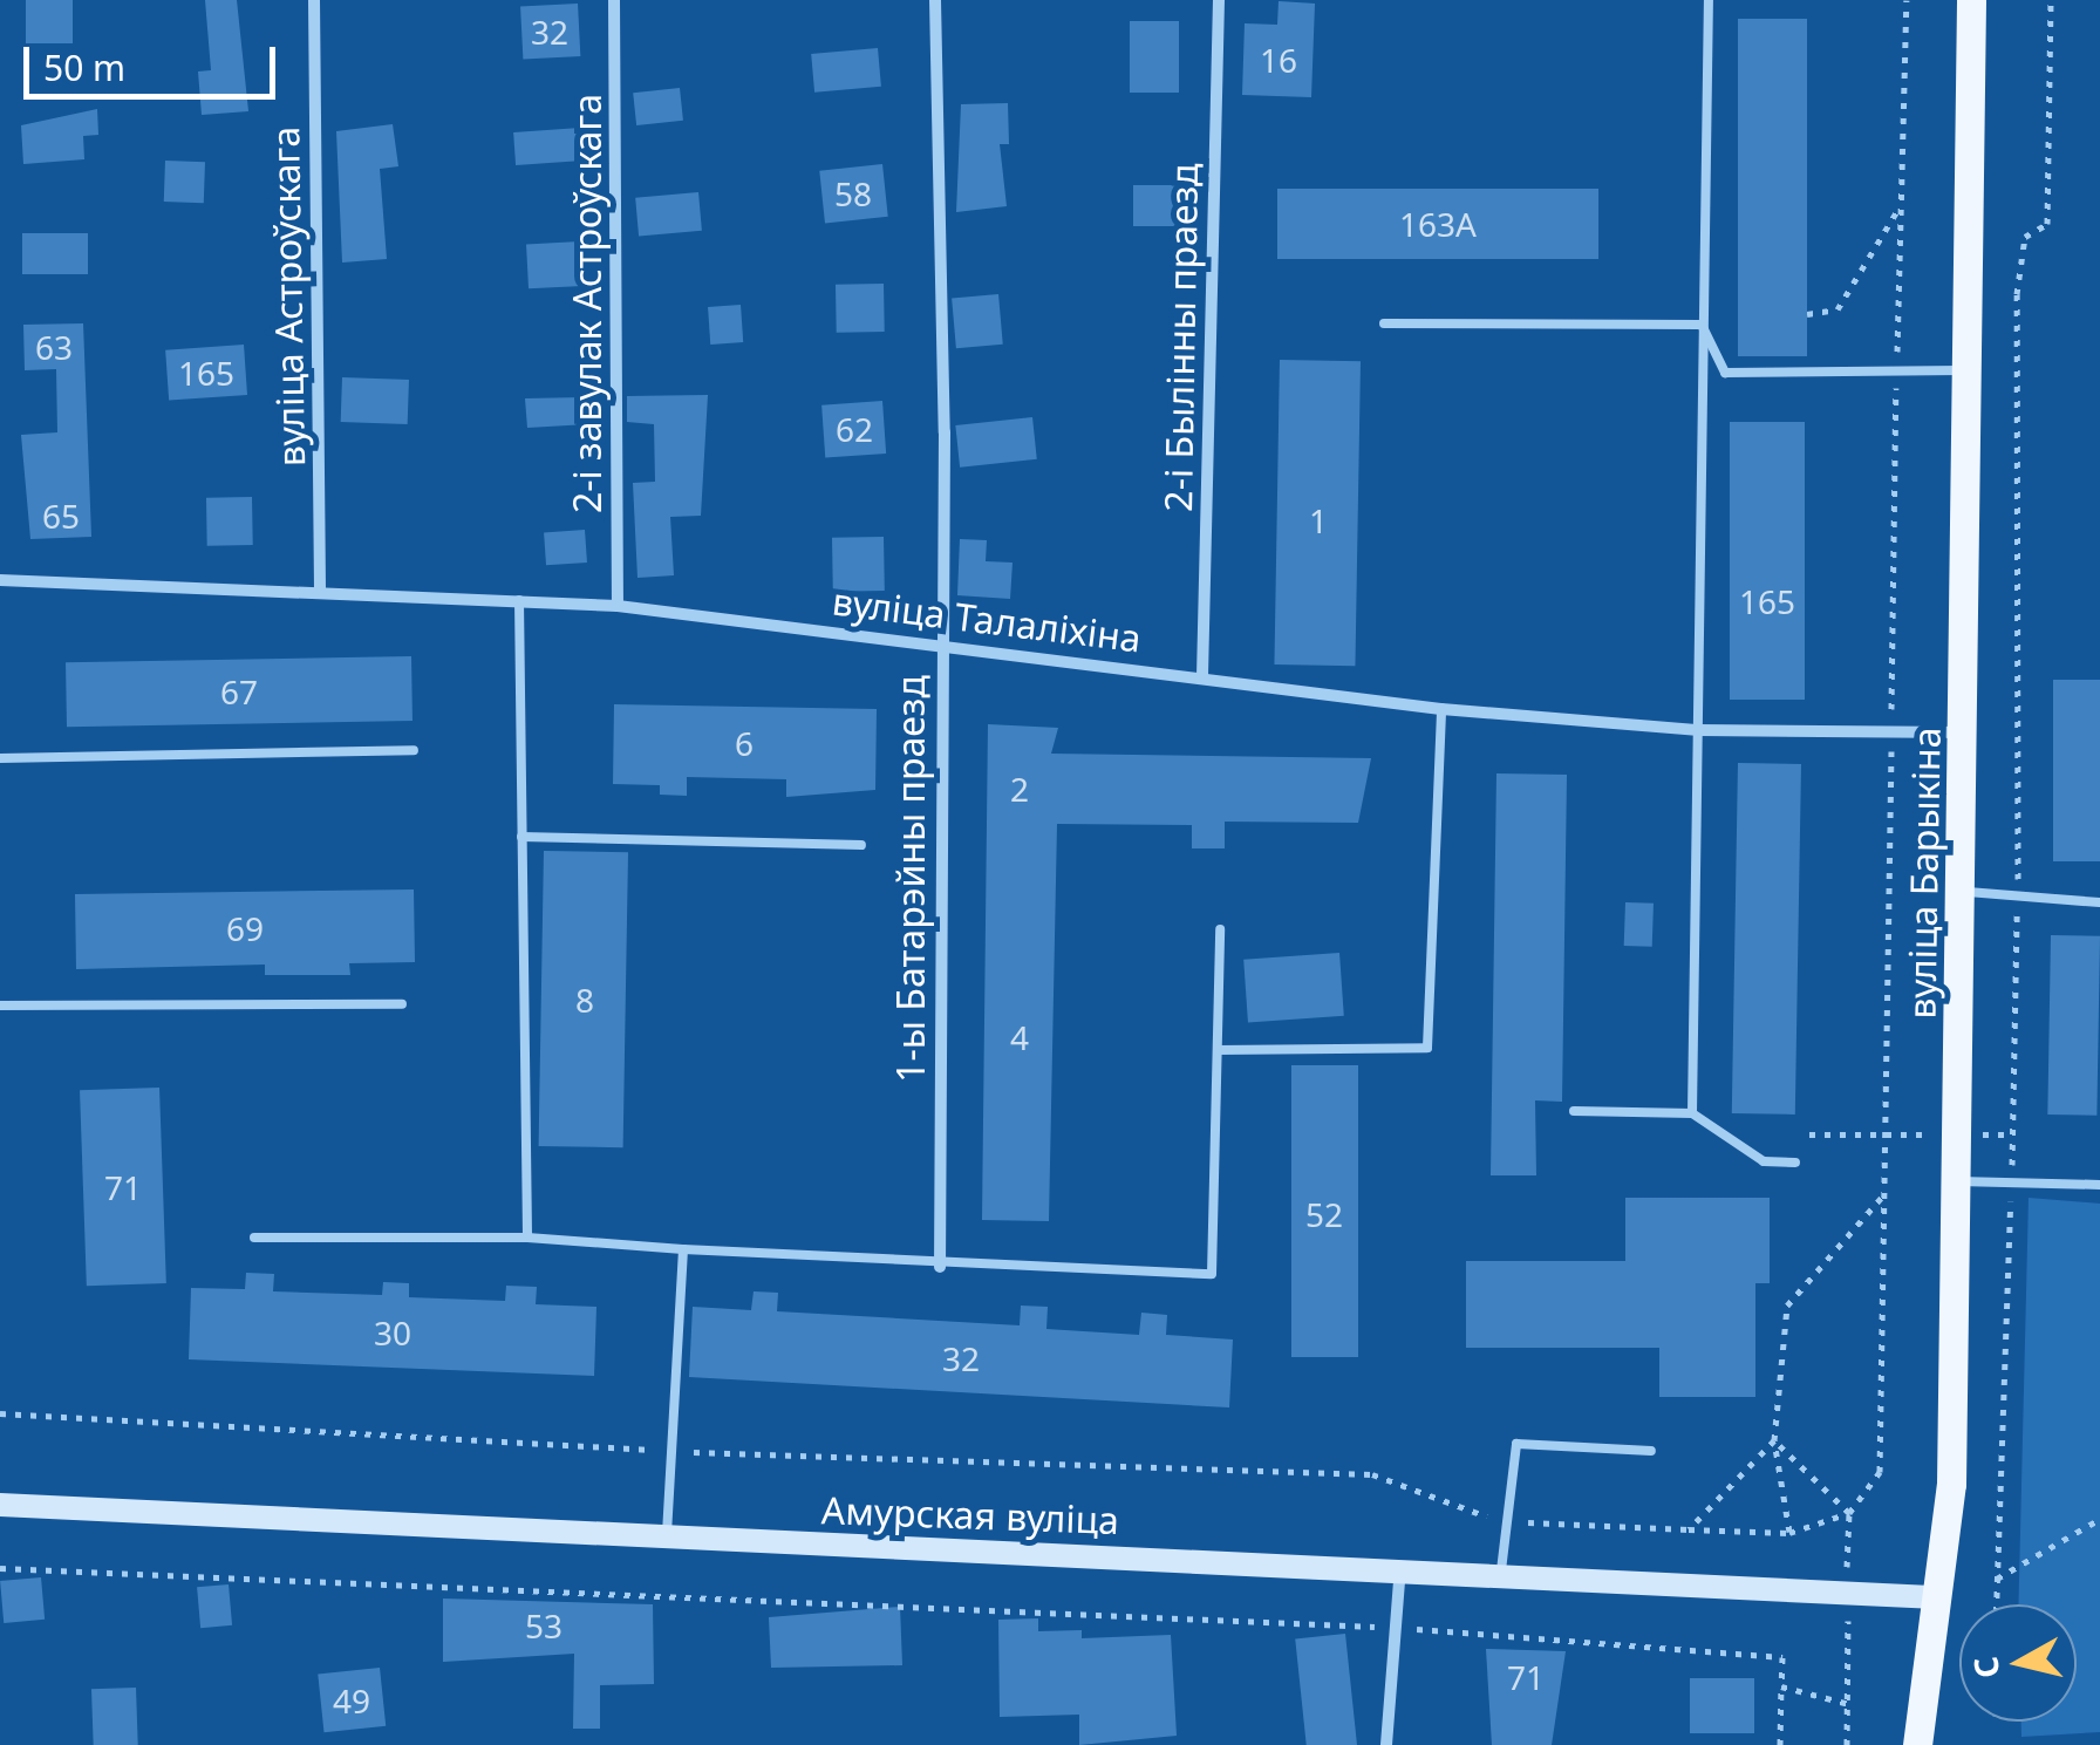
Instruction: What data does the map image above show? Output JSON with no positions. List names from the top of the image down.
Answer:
{
  "streets": {
    "main road": ["вуліца Барыкіна"],
    "street": [
      "вуліца Астроўскага",
      "2-і завулак Астроўскага",
      "2-і Былінны праезд",
      "вуліца Талаліхіна",
      "1-ы Батарэйны праезд",
      "Амурская вуліца"
    ]
  },
  "crossings": [
    ["вуліца Астроўскага", "вуліца Талаліхіна"],
    ["2-і завулак Астроўскага", "вуліца Талаліхіна"],
    ["2-і Былінны праезд", "вуліца Талаліхіна"],
    ["вуліца Талаліхіна", "вуліца Барыкіна"],
    ["вуліца Талаліхіна", "1-ы Батарэйны праезд"],
    ["вуліца Барыкіна", "Амурская вуліца"]
  ],
  "house_numbers": [
    "32",
    "16",
    "58",
    "163А",
    "63",
    "165",
    "62",
    "65",
    "1",
    "165",
    "67",
    "6",
    "2",
    "69",
    "8",
    "4",
    "71",
    "52",
    "30",
    "32",
    "53",
    "71",
    "49"
  ],
  "scale_bar": "50 m",
  "north": "left"
}
